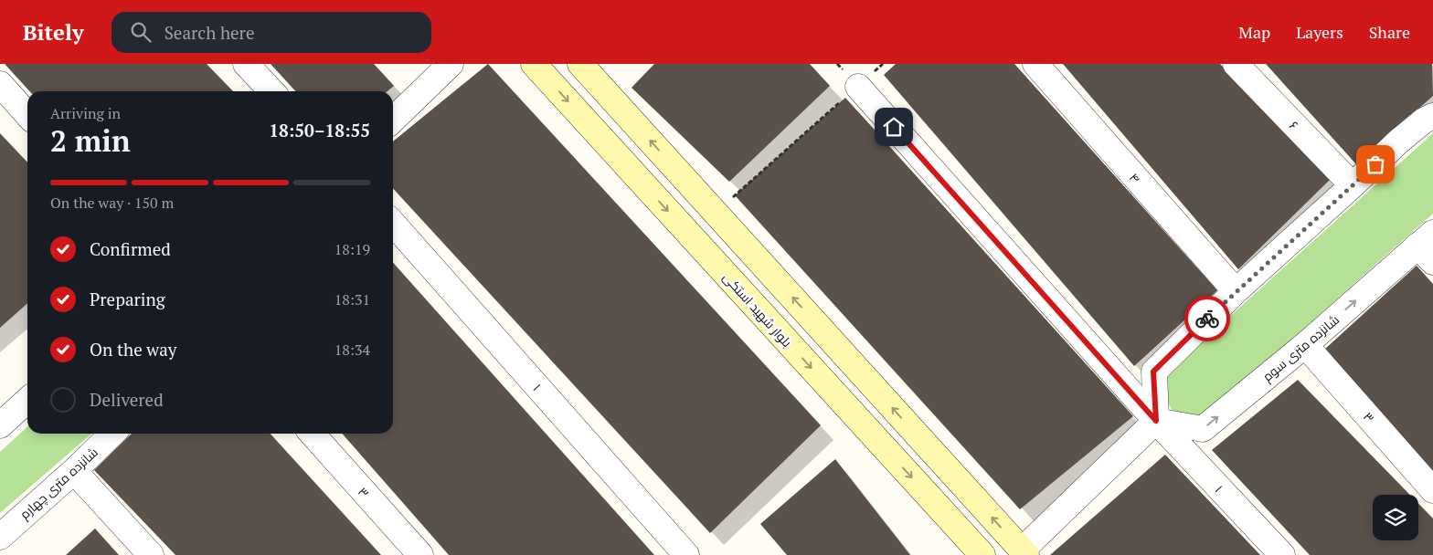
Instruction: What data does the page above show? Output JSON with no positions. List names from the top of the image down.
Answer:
{
  "streets": {
    "main road": ["بلوار شهید استکی"],
    "street": [
      "۶",
      "۴",
      "شانزده متری سوم",
      "۱",
      "۳",
      "شانزده متری چهارم"
    ]
  },
  "crossings": [
    ["شانزده متری سوم", "۱"],
    ["شانزده متری سوم", "۳"]
  ],
  "page": {
    "header": "Bitely",
    "search": "Search here",
    "nav": ["Map", "Layers", "Share"],
    "heading": ["2 min", "Arriving in", "18:50–18:55"],
    "bar": "On the way · 150 m",
    "list": [
      ["Confirmed", "18:19"],
      ["Preparing", "18:31"],
      ["On the way", "18:34"],
      "Delivered"
    ]
  }
}
